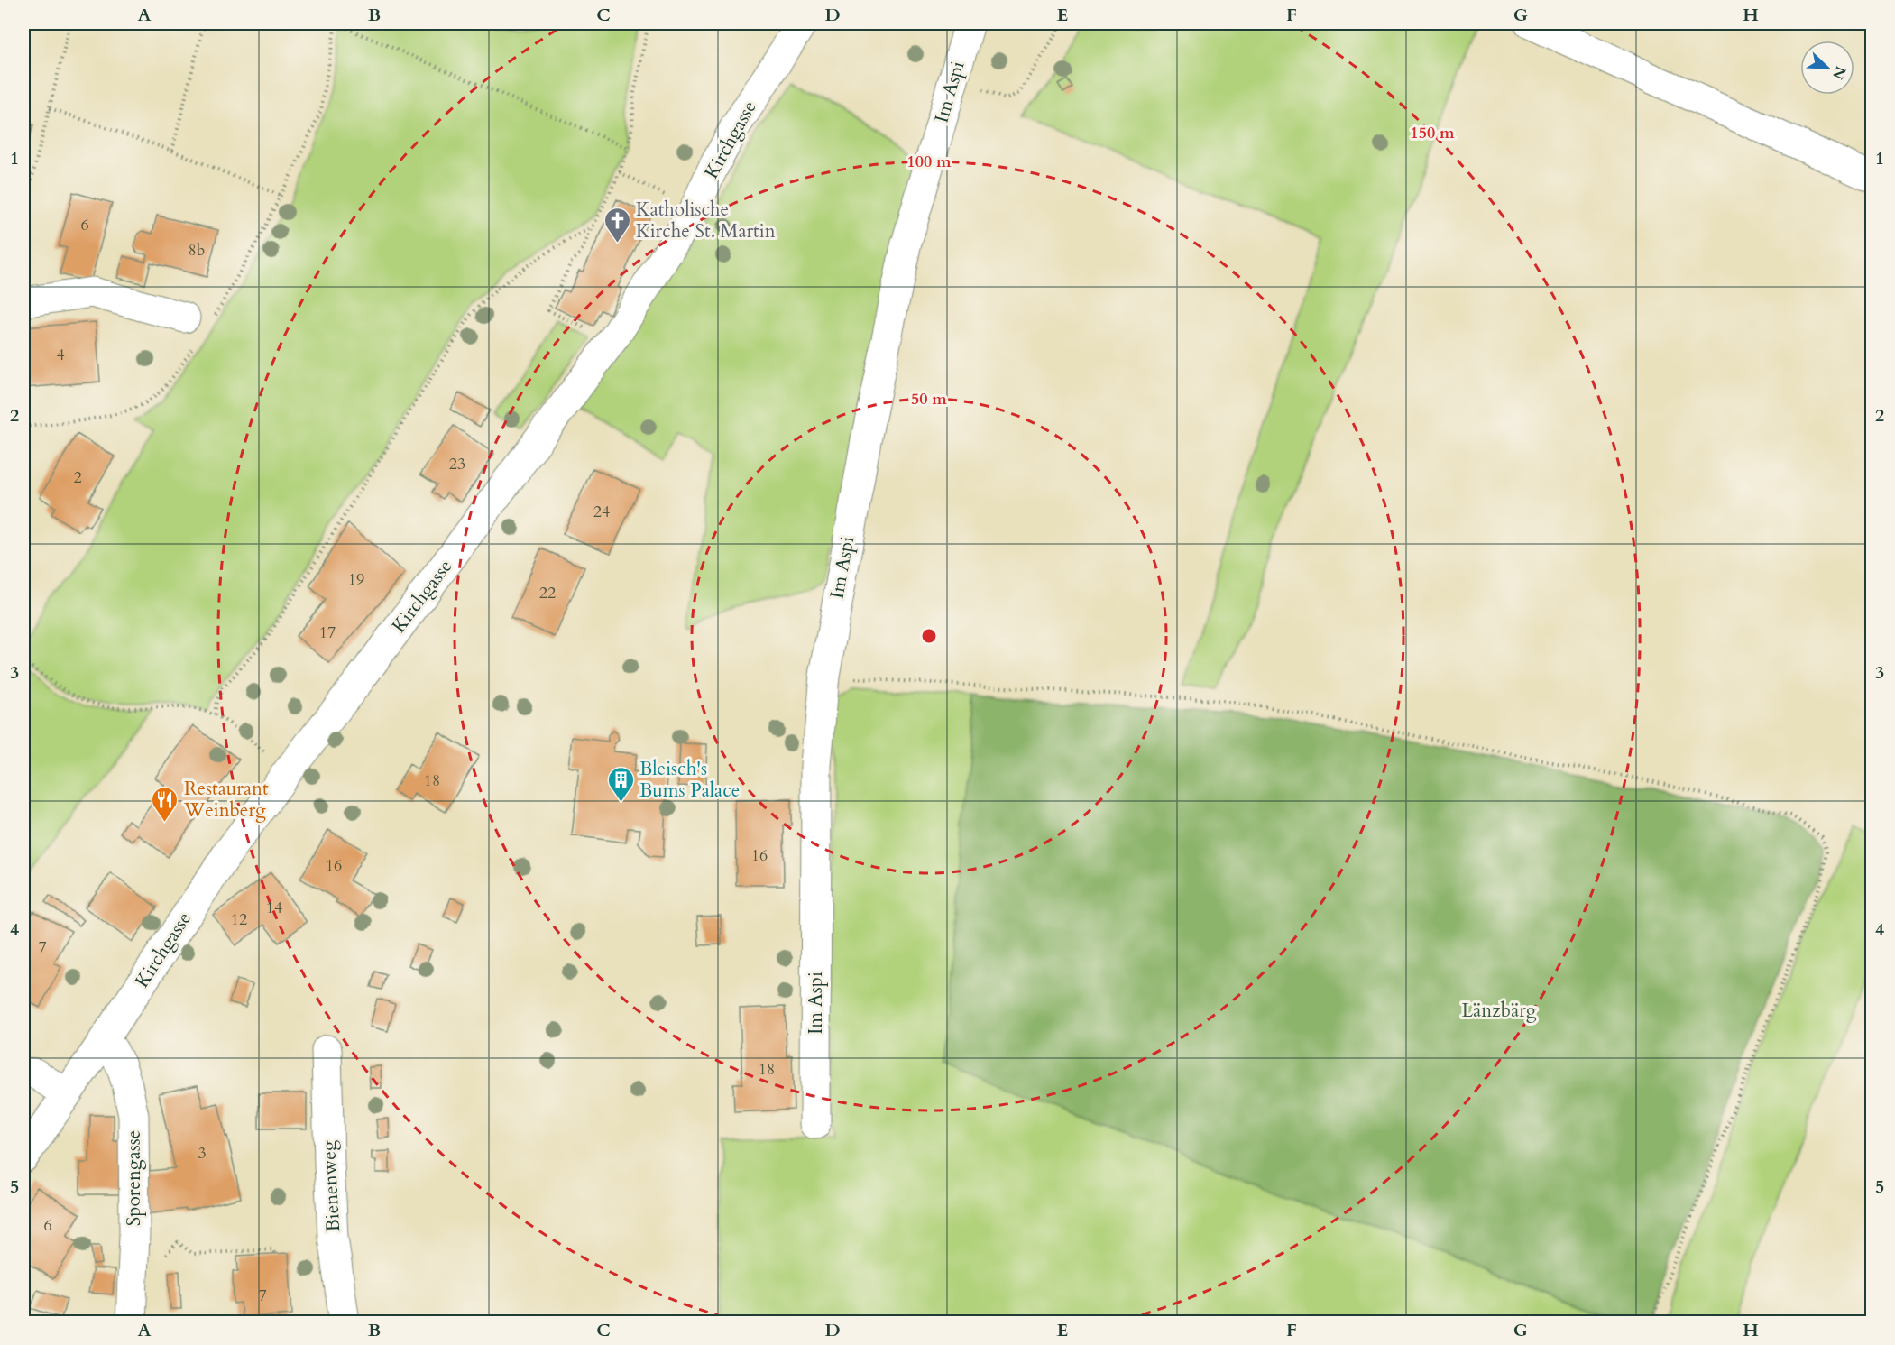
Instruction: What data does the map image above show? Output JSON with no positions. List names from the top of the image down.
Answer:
{
  "streets": {
    "street": [
      "Im Aspi",
      "Kirchgasse",
      "Sporengasse",
      "Bienenweg"
    ]
  },
  "crossings": [
    ["Kirchgasse", "Sporengasse"]
  ],
  "parks": ["Länzbärg"],
  "places": {
    "church": ["Katholische Kirche St. Martin"],
    "building": ["Bleisch's Bums Palace"],
    "restaurant": ["Restaurant Weinberg"]
  },
  "house_numbers": [
    "6",
    "8b",
    "4",
    "23",
    "2",
    "24",
    "19",
    "22",
    "17",
    "18",
    "16",
    "16",
    "14",
    "12",
    "7",
    "18",
    "3",
    "6",
    "7"
  ],
  "north": "bottom right",
  "grid": {
    "columns": [
      "A",
      "B",
      "C",
      "D",
      "E",
      "F",
      "G",
      "H"
    ],
    "rows": [
      "1",
      "2",
      "3",
      "4",
      "5"
    ]
  },
  "rings": ["150 m", "100 m", "50 m"]
}
